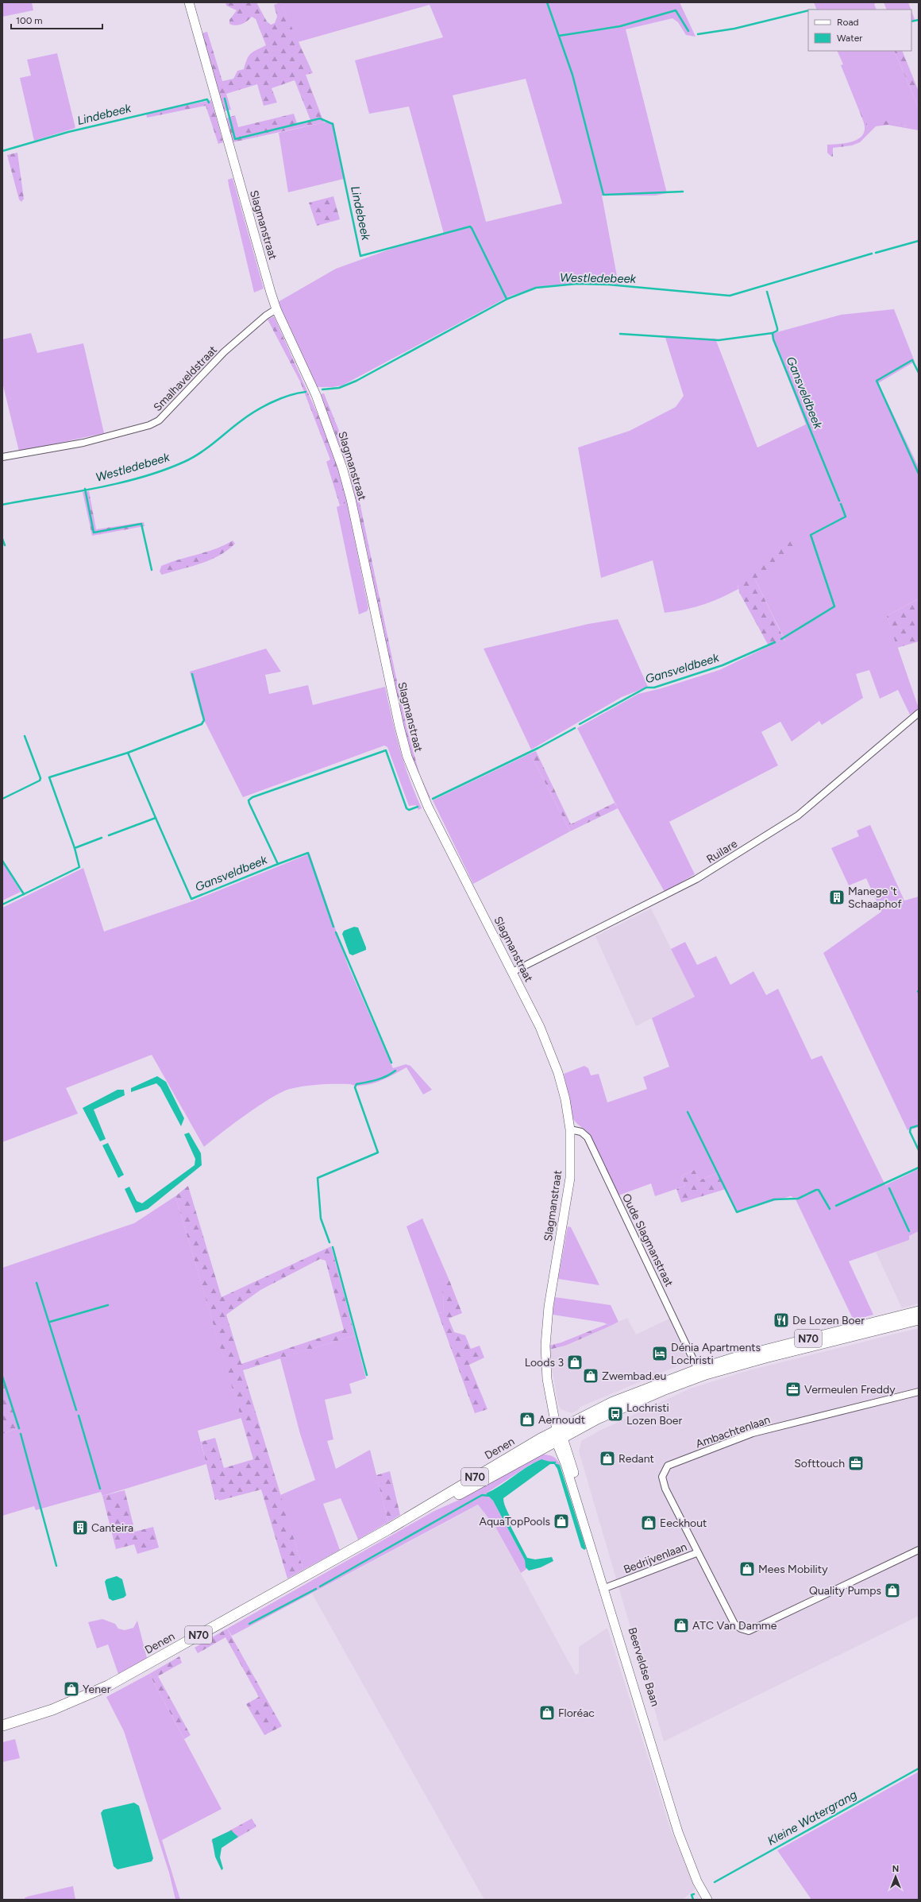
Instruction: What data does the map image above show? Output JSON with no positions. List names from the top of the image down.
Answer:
{
  "streets": {
    "main road": [
      "Slagmanstraat",
      "N70",
      "Denen",
      "Beerveldse Baan"
    ],
    "street": [
      "Smalhaveldstraat",
      "Ruilare",
      "Oude Slagmanstraat",
      "Ambachtenlaan",
      "Bedrijvenlaan"
    ]
  },
  "crossings": [
    ["Slagmanstraat", "Smalhaveldstraat"],
    ["Slagmanstraat", "Ruilare"],
    ["Slagmanstraat", "Oude Slagmanstraat"],
    ["Slagmanstraat", "N70"],
    ["Slagmanstraat", "Denen"],
    ["Slagmanstraat", "Beerveldse Baan"],
    ["Oude Slagmanstraat", "N70"],
    ["Oude Slagmanstraat", "Denen"],
    ["N70", "Denen"],
    ["N70", "Beerveldse Baan"],
    ["Ambachtenlaan", "Bedrijvenlaan"],
    ["Denen", "Beerveldse Baan"],
    ["Bedrijvenlaan", "Beerveldse Baan"]
  ],
  "water": [
    "Lindebeek",
    "Westledebeek",
    "Gansveldbeek",
    "Kleine Watergrang"
  ],
  "places": {
    "building": ["Manege 't Schaaphof", "Canteira"],
    "restaurant": ["De Lozen Boer"],
    "hotel": ["Dénia Apartments Lochristi"],
    "shop": [
      "Loods 3",
      "Zwembad.eu",
      "Aernoudt",
      "Redant",
      "AquaTopPools",
      "Eeckhout",
      "Mees Mobility",
      "Quality Pumps",
      "ATC Van Damme",
      "Yener",
      "Floréac"
    ],
    "office": ["Vermeulen Freddy", "Softtouch"],
    "bus stop": ["Lochristi Lozen Boer"]
  },
  "legend": ["Road", "Water"],
  "scale_bar": "100 m",
  "north": "top"
}
